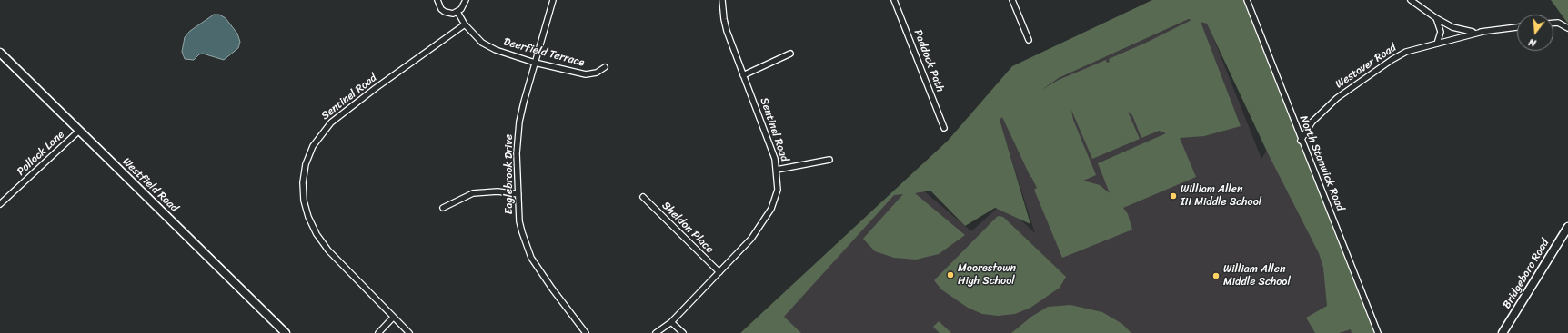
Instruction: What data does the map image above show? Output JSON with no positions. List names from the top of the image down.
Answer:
{
  "streets": {
    "street": [
      "Deerfield Terrace",
      "Paddock Path",
      "Westover Road",
      "Sentinel Road",
      "Pollock Lane",
      "North Stanwick Road",
      "Eaglebrook Drive",
      "Westfield Road",
      "Sheldon Place",
      "Bridgeboro Road"
    ]
  },
  "crossings": [
    ["Deerfield Terrace", "Sentinel Road"],
    ["Deerfield Terrace", "Eaglebrook Drive"],
    ["Westover Road", "North Stanwick Road"],
    ["Sentinel Road", "Sheldon Place"],
    ["Pollock Lane", "Westfield Road"]
  ],
  "places": ["William Allen III Middle School", "Moorestown High School", "William Allen Middle School"],
  "north": "bottom"
}
